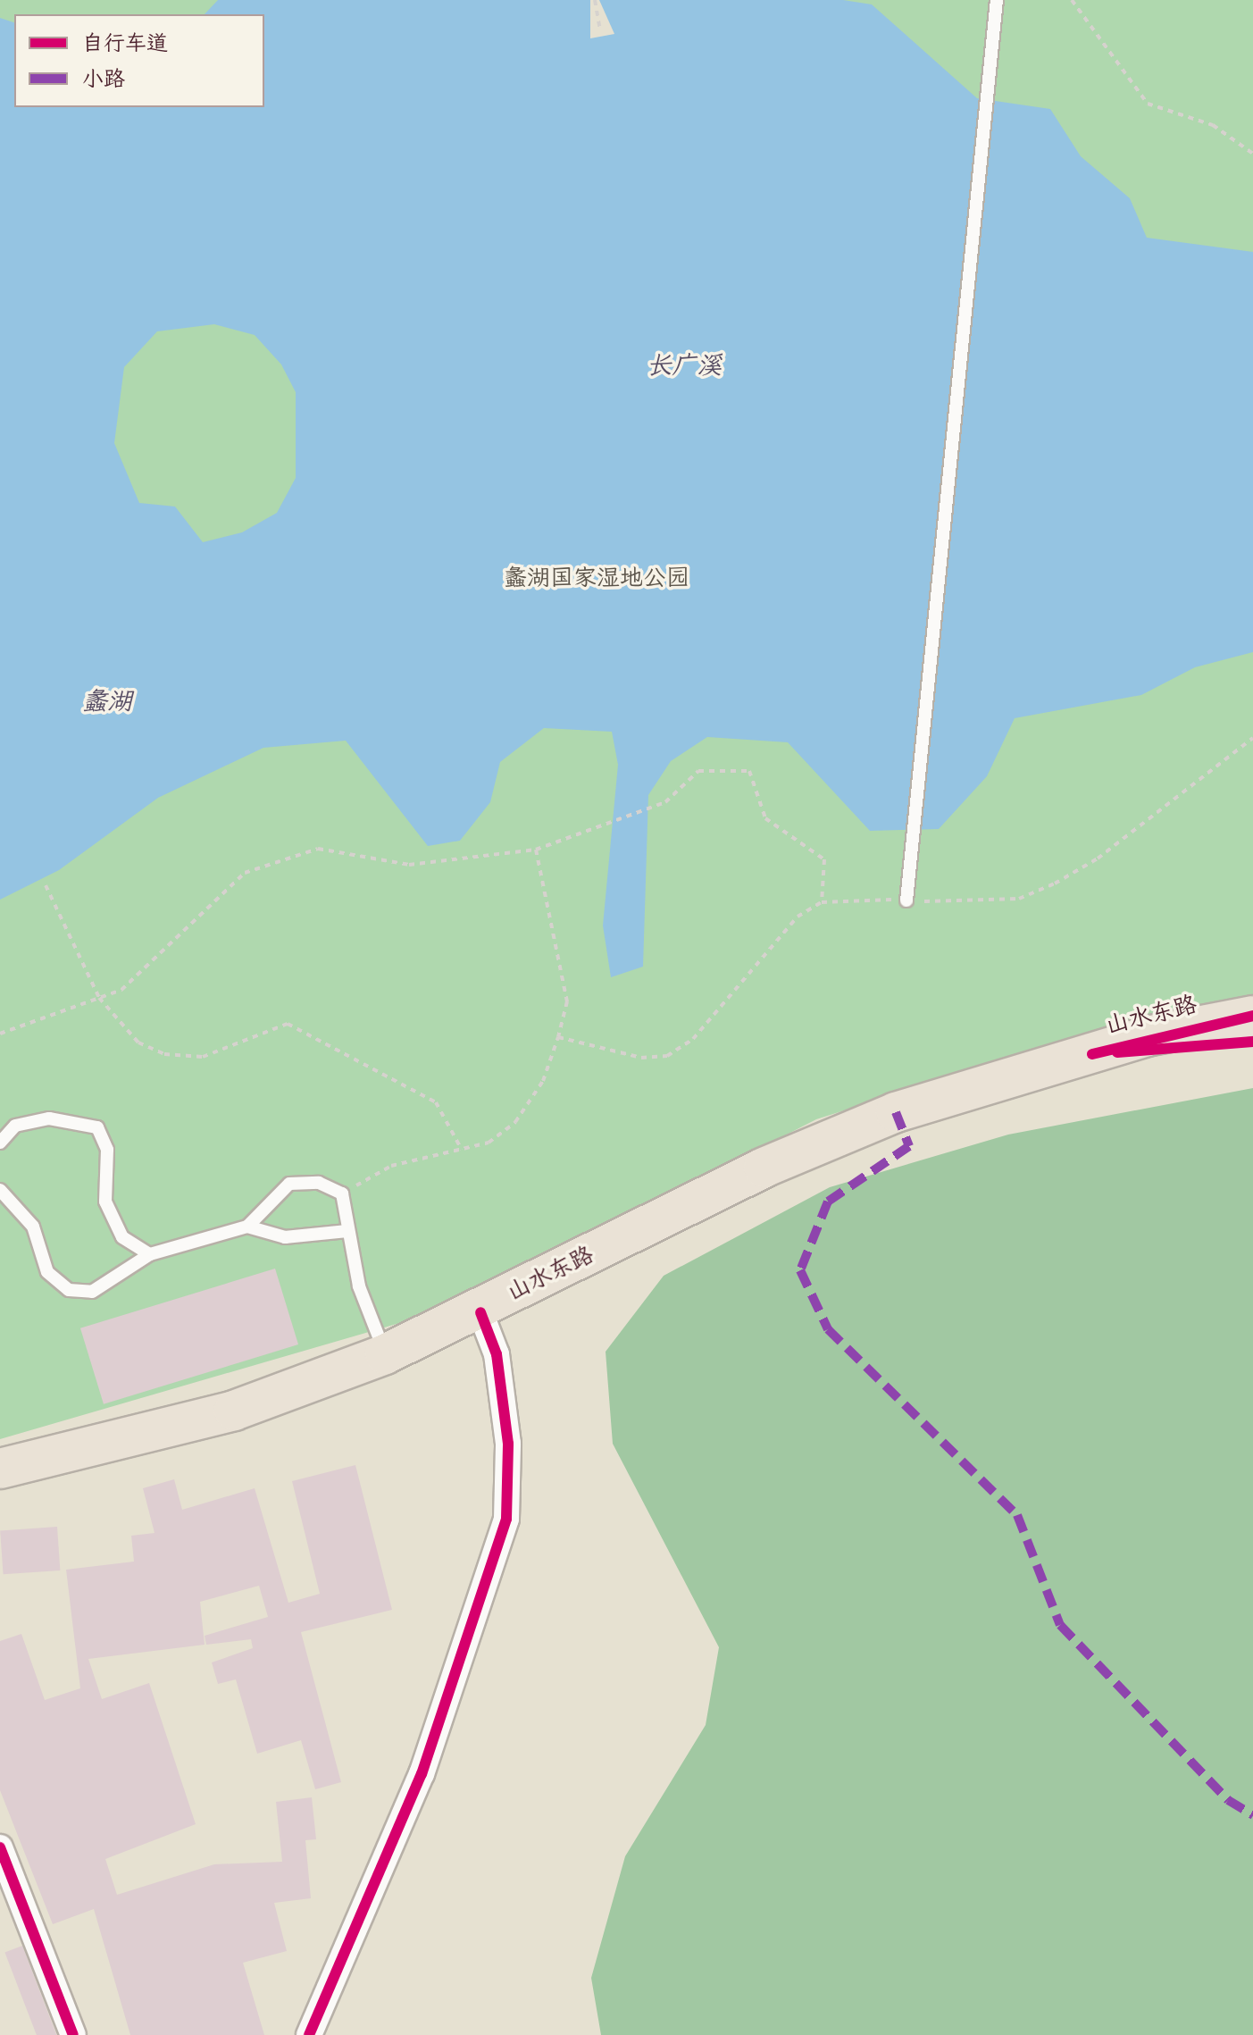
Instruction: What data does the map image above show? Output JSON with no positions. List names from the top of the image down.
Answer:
{
  "streets": {
    "highway": ["山水东路"]
  },
  "water": ["长广溪", "蠡湖"],
  "parks": ["蠡湖国家湿地公园"],
  "legend": ["自行车道", "小路"]
}
